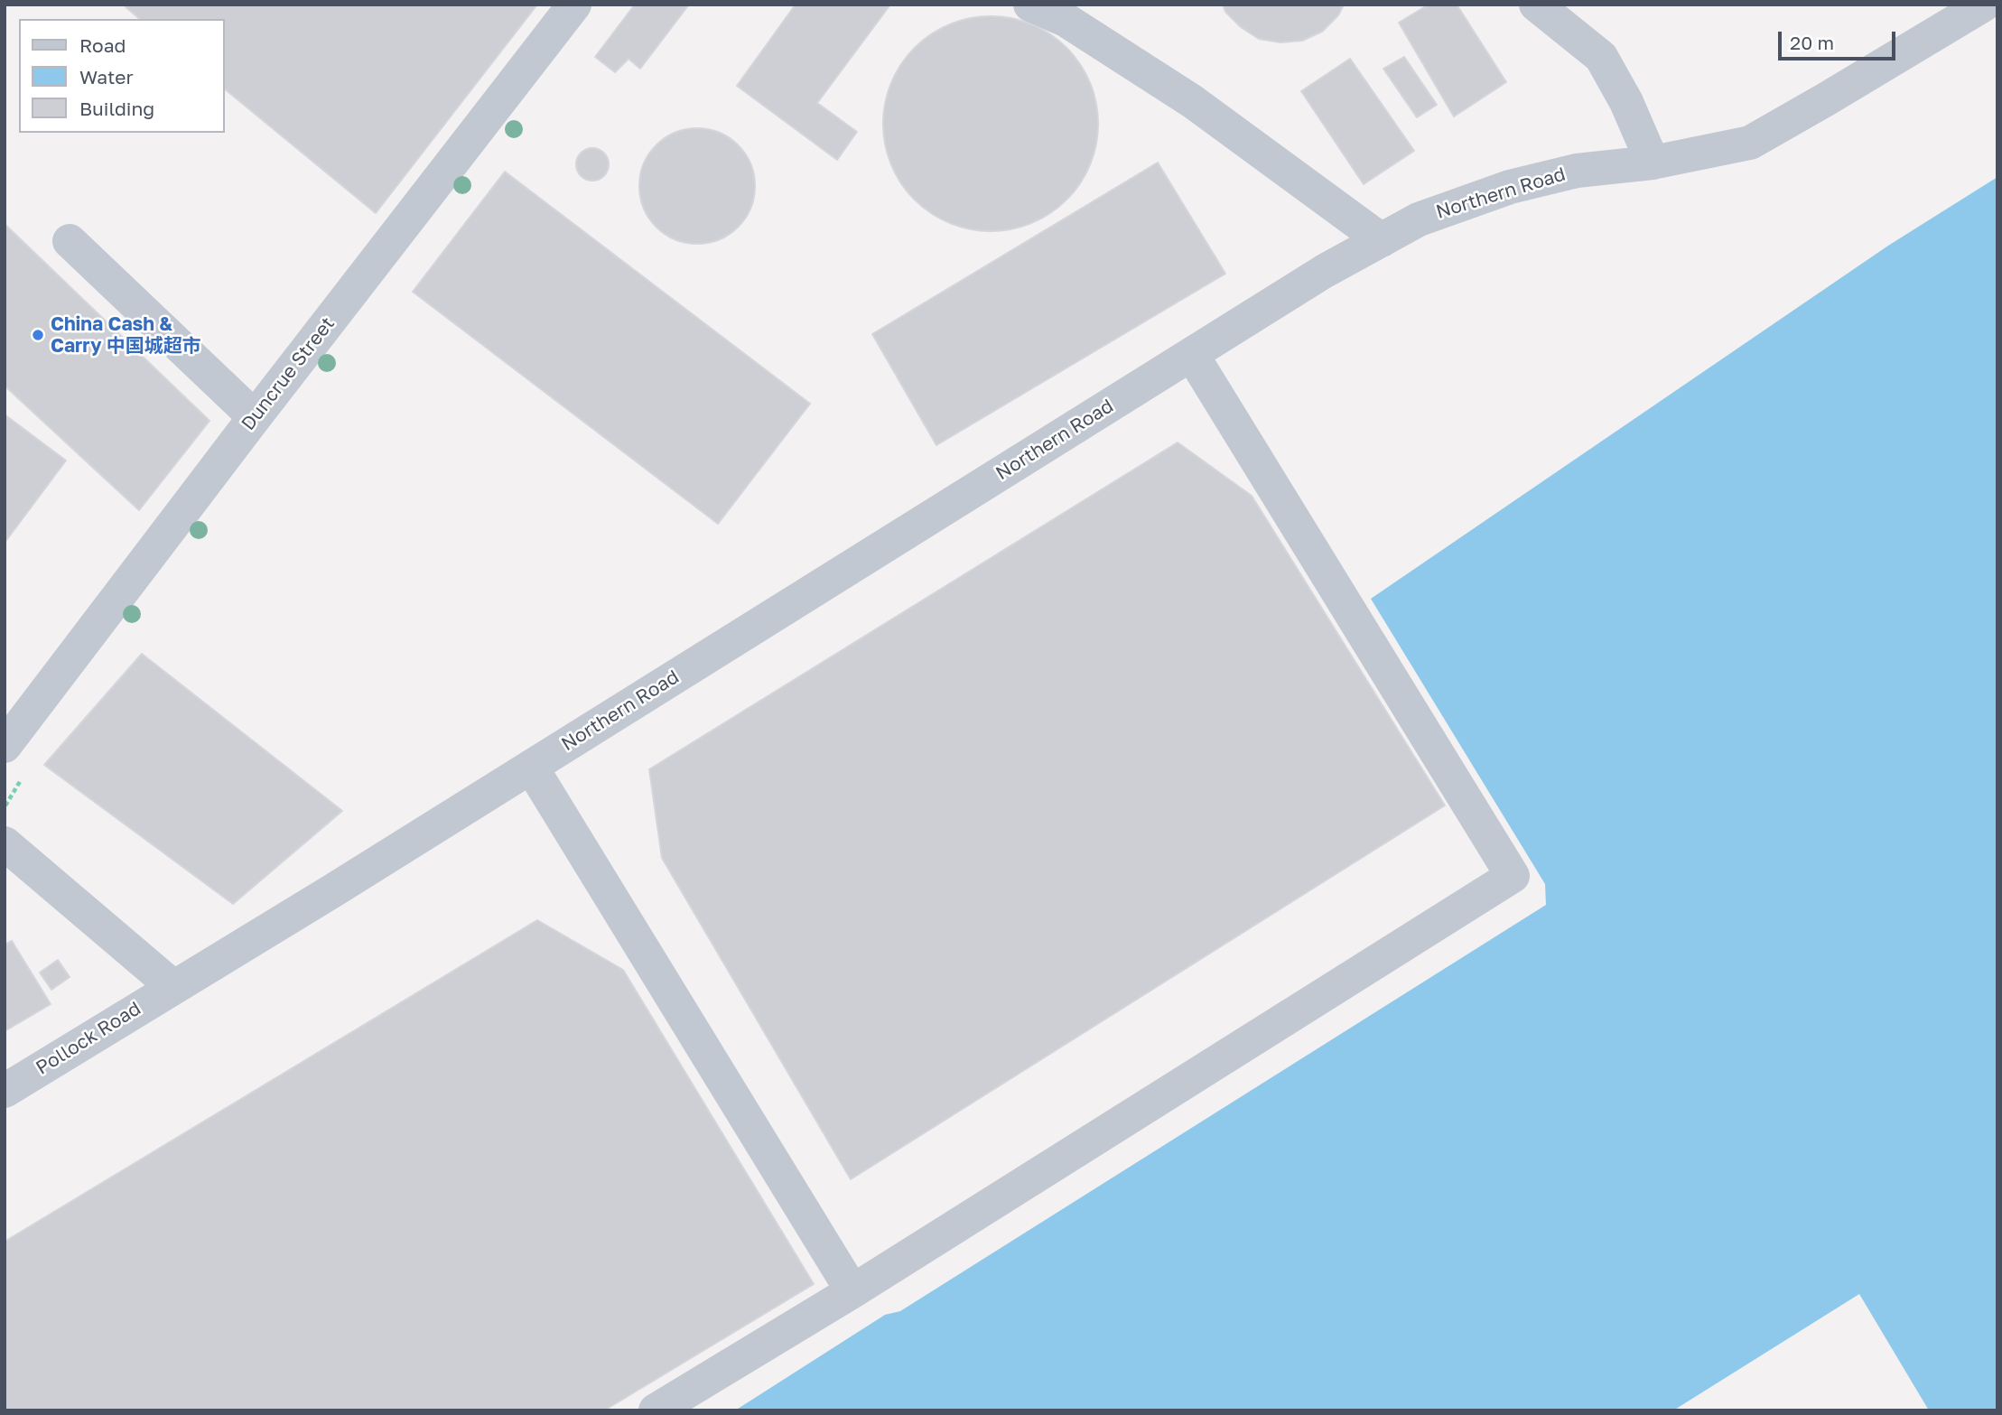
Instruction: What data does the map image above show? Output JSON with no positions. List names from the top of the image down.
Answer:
{
  "streets": {
    "street": ["Northern Road", "Duncrue Street", "Pollock Road"]
  },
  "crossings": [
    ["Northern Road", "Pollock Road"]
  ],
  "places": ["China Cash & Carry 中国城超市"],
  "legend": ["Road", "Water", "Building"],
  "scale_bar": "20 m"
}
